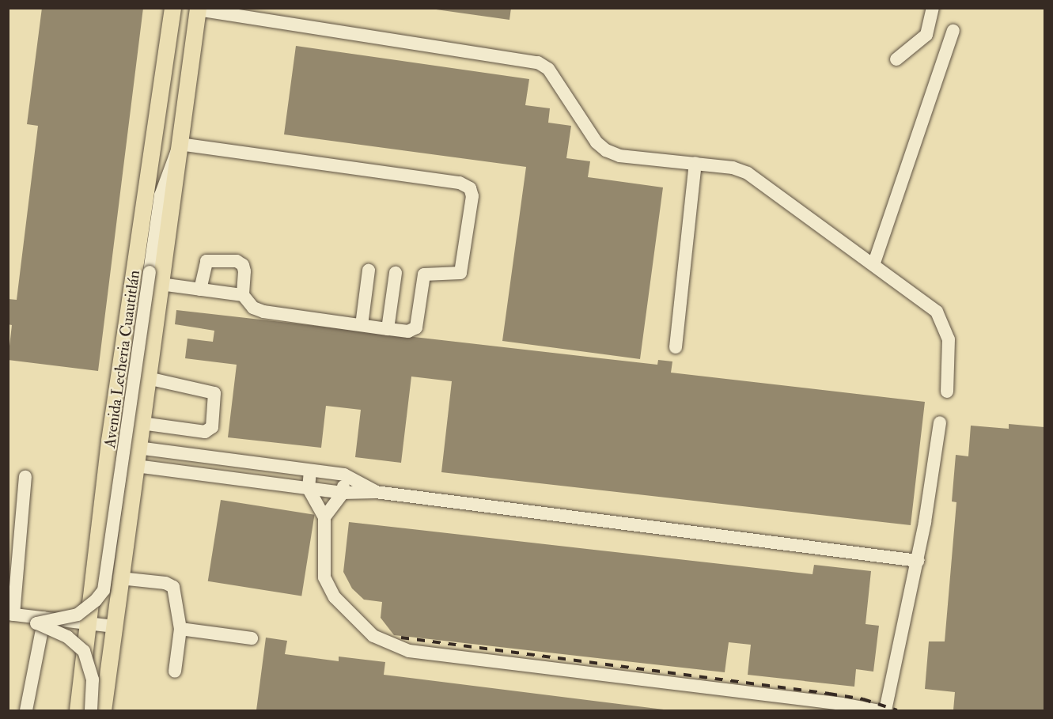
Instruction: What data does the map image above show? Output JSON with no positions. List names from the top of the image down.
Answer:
{
  "streets": {
    "main road": ["Avenida Lecheria Cuautitlán"]
  }
}
